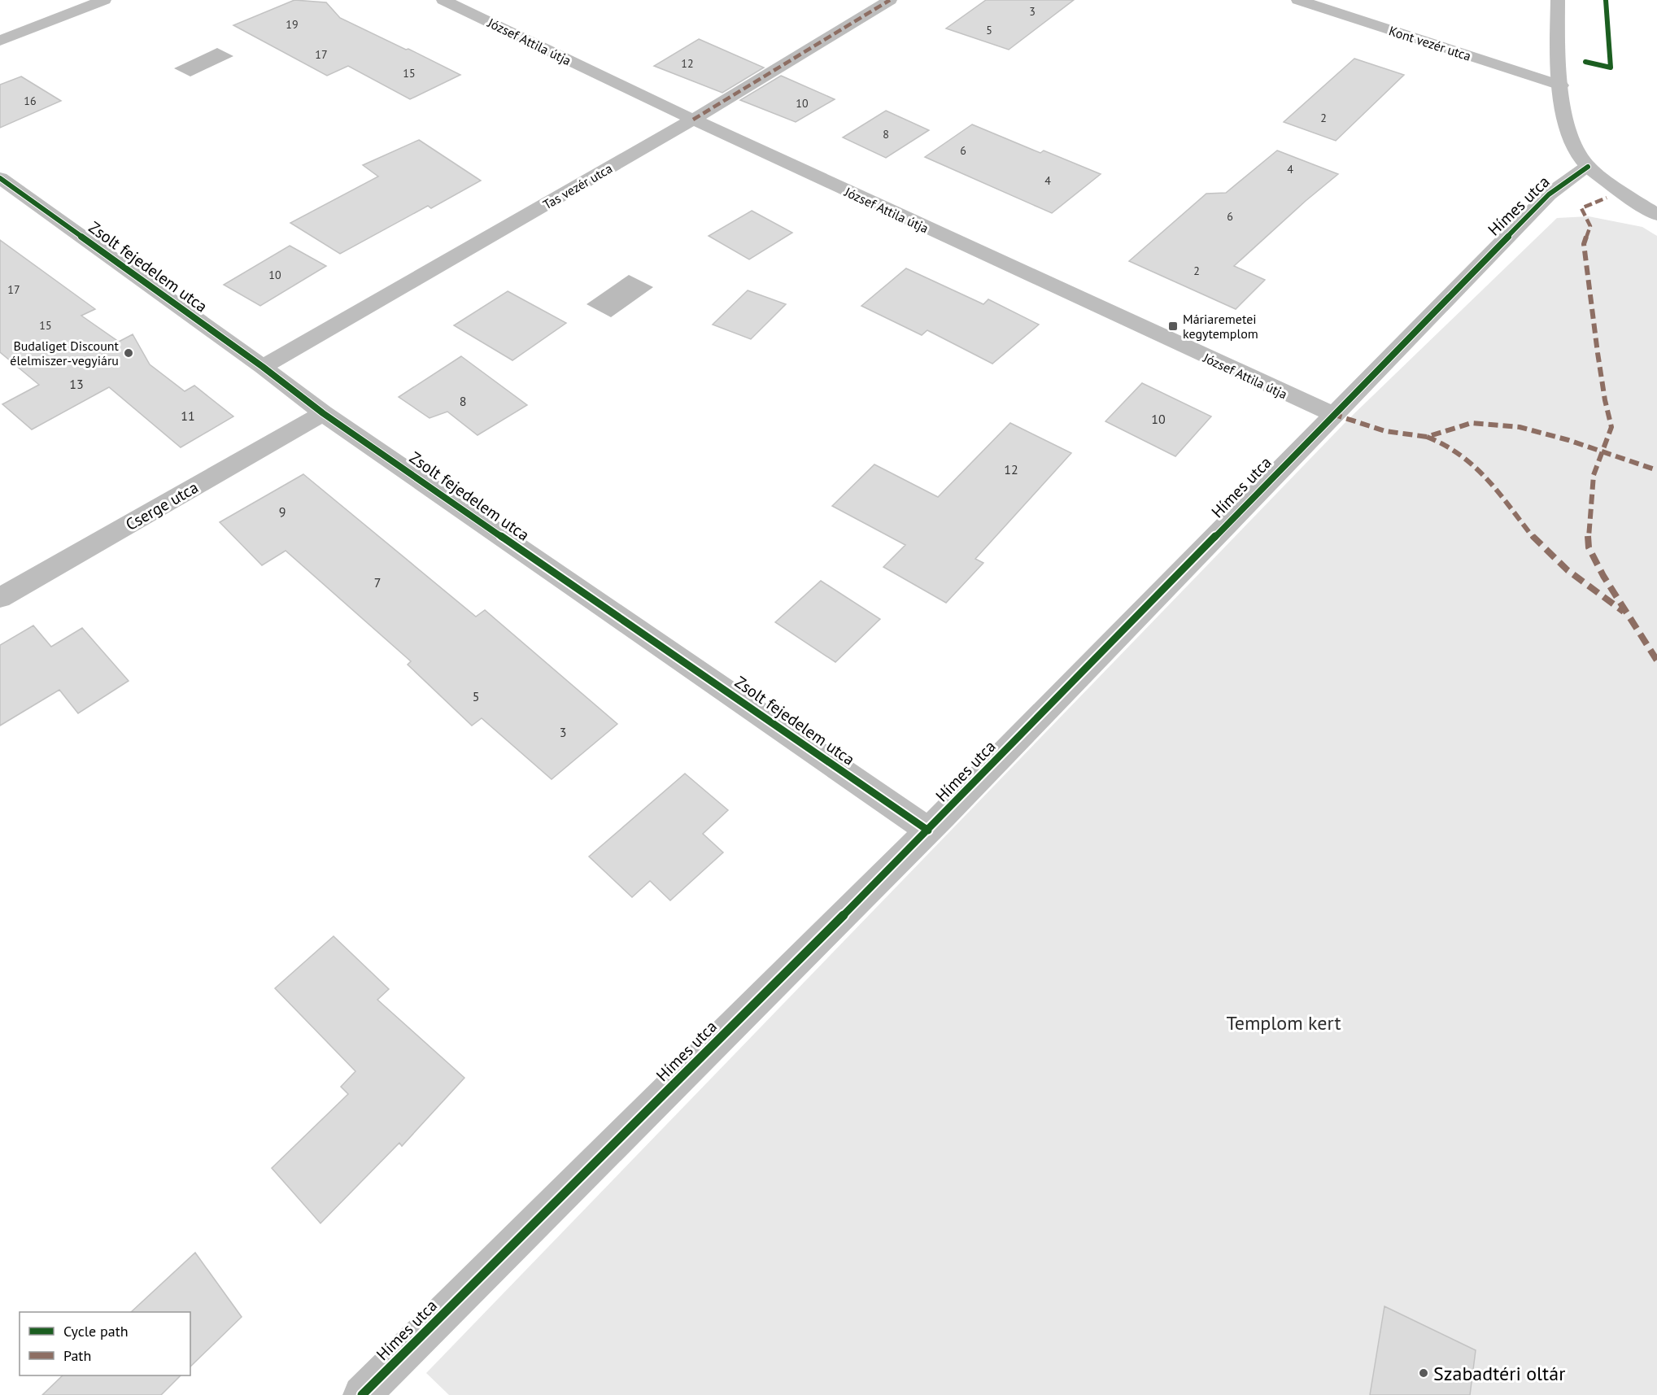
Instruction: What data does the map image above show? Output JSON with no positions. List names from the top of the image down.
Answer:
{
  "streets": {
    "street": [
      "József Attila útja",
      "Kont vezér utca",
      "Tas vezér utca",
      "Hímes utca",
      "Zsolt fejedelem utca",
      "Cserge utca"
    ]
  },
  "crossings": [
    ["József Attila útja", "Tas vezér utca"],
    ["József Attila útja", "Hímes utca"],
    ["Tas vezér utca", "Zsolt fejedelem utca"],
    ["Hímes utca", "Zsolt fejedelem utca"],
    ["Zsolt fejedelem utca", "Cserge utca"]
  ],
  "parks": ["Templom kert"],
  "places": {
    "transit": ["Máriaremetei kegytemplom"],
    "other": ["Budaliget Discount élelmiszer-vegyiáru", "Szabadtéri oltár"]
  },
  "house_numbers": [
    "3",
    "19",
    "5",
    "17",
    "12",
    "15",
    "16",
    "10",
    "2",
    "8",
    "6",
    "4",
    "4",
    "6",
    "2",
    "10",
    "17",
    "15",
    "13",
    "8",
    "11",
    "10",
    "12",
    "9",
    "7",
    "5",
    "3"
  ],
  "legend": ["Cycle path", "Path"]
}
